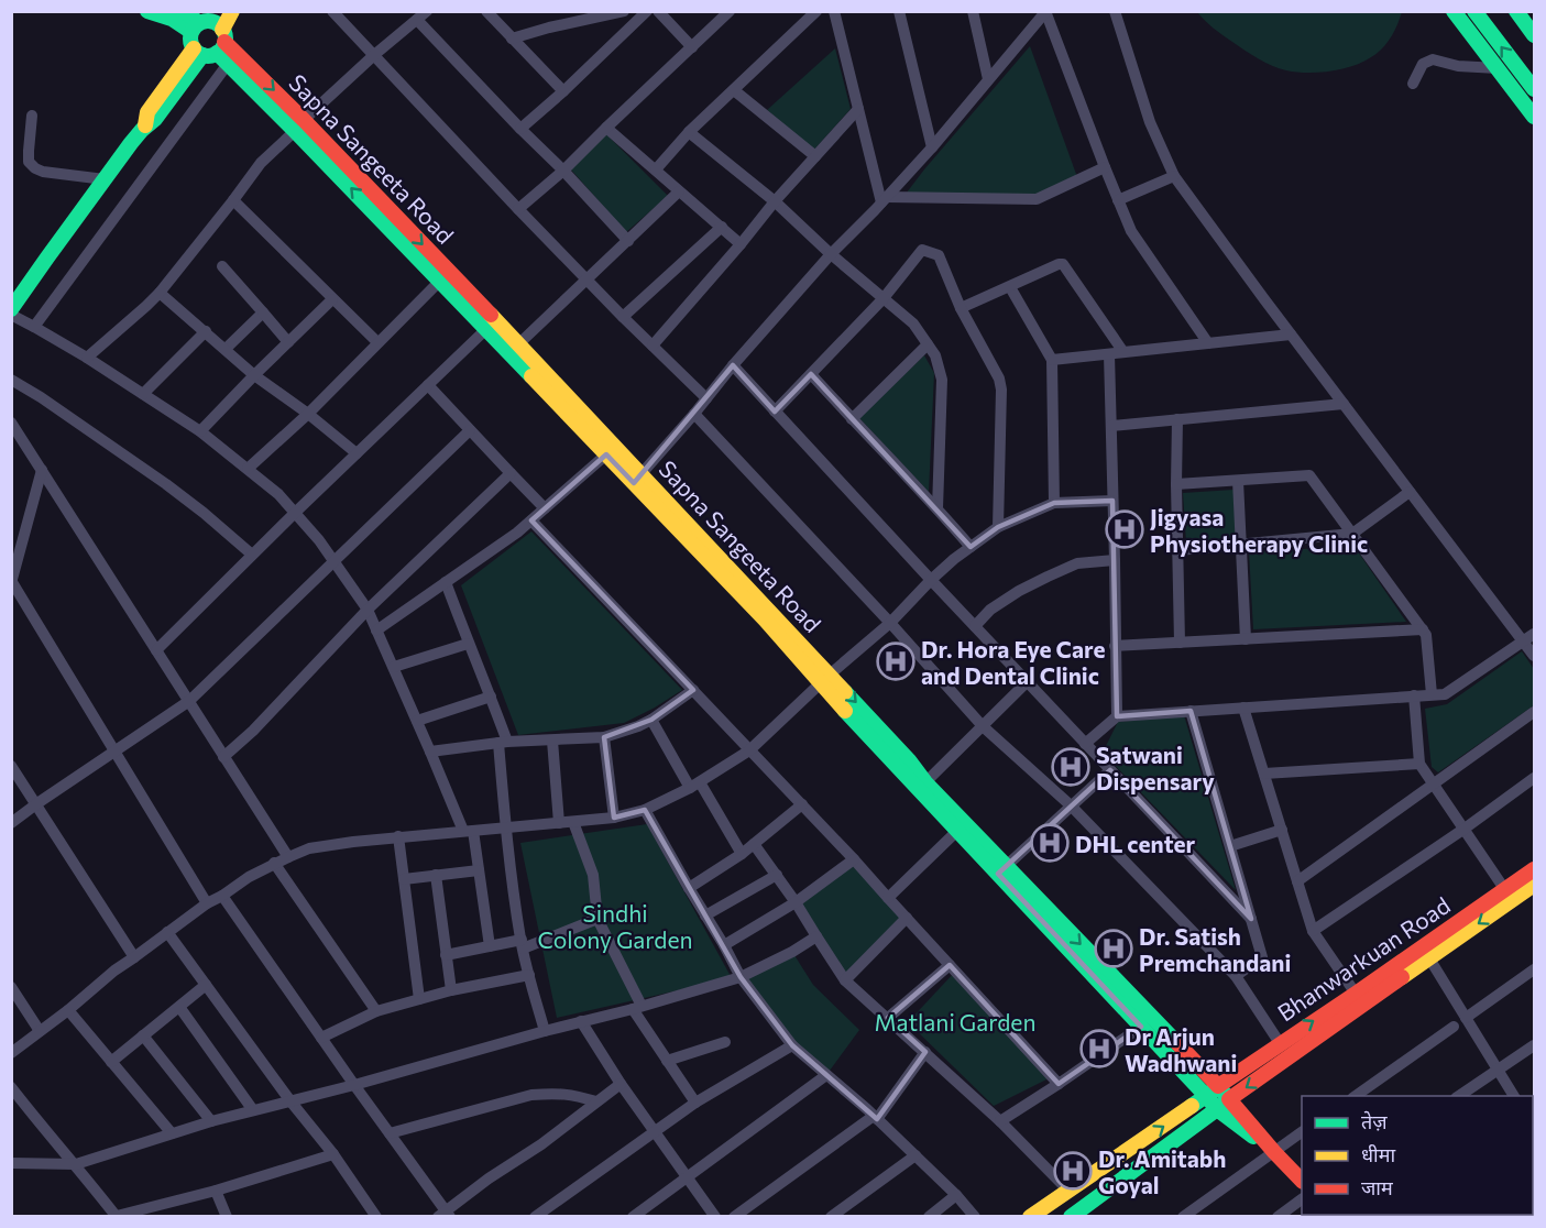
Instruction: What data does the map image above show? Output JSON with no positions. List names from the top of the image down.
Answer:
{
  "streets": {
    "main road": ["Sapna Sangeeta Road", "Bhanwarkuan Road"]
  },
  "crossings": [
    ["Sapna Sangeeta Road", "Bhanwarkuan Road"]
  ],
  "parks": ["Sindhi Colony Garden", "Matlani Garden"],
  "places": {
    "hospital": [
      "Jigyasa Physiotherapy Clinic",
      "Dr. Hora Eye Care and Dental Clinic",
      "Satwani Dispensary",
      "DHL center",
      "Dr. Satish Premchandani",
      "Dr Arjun Wadhwani",
      "Dr. Amitabh Goyal"
    ]
  },
  "legend": ["तेज़", "धीमा", "जाम"]
}
